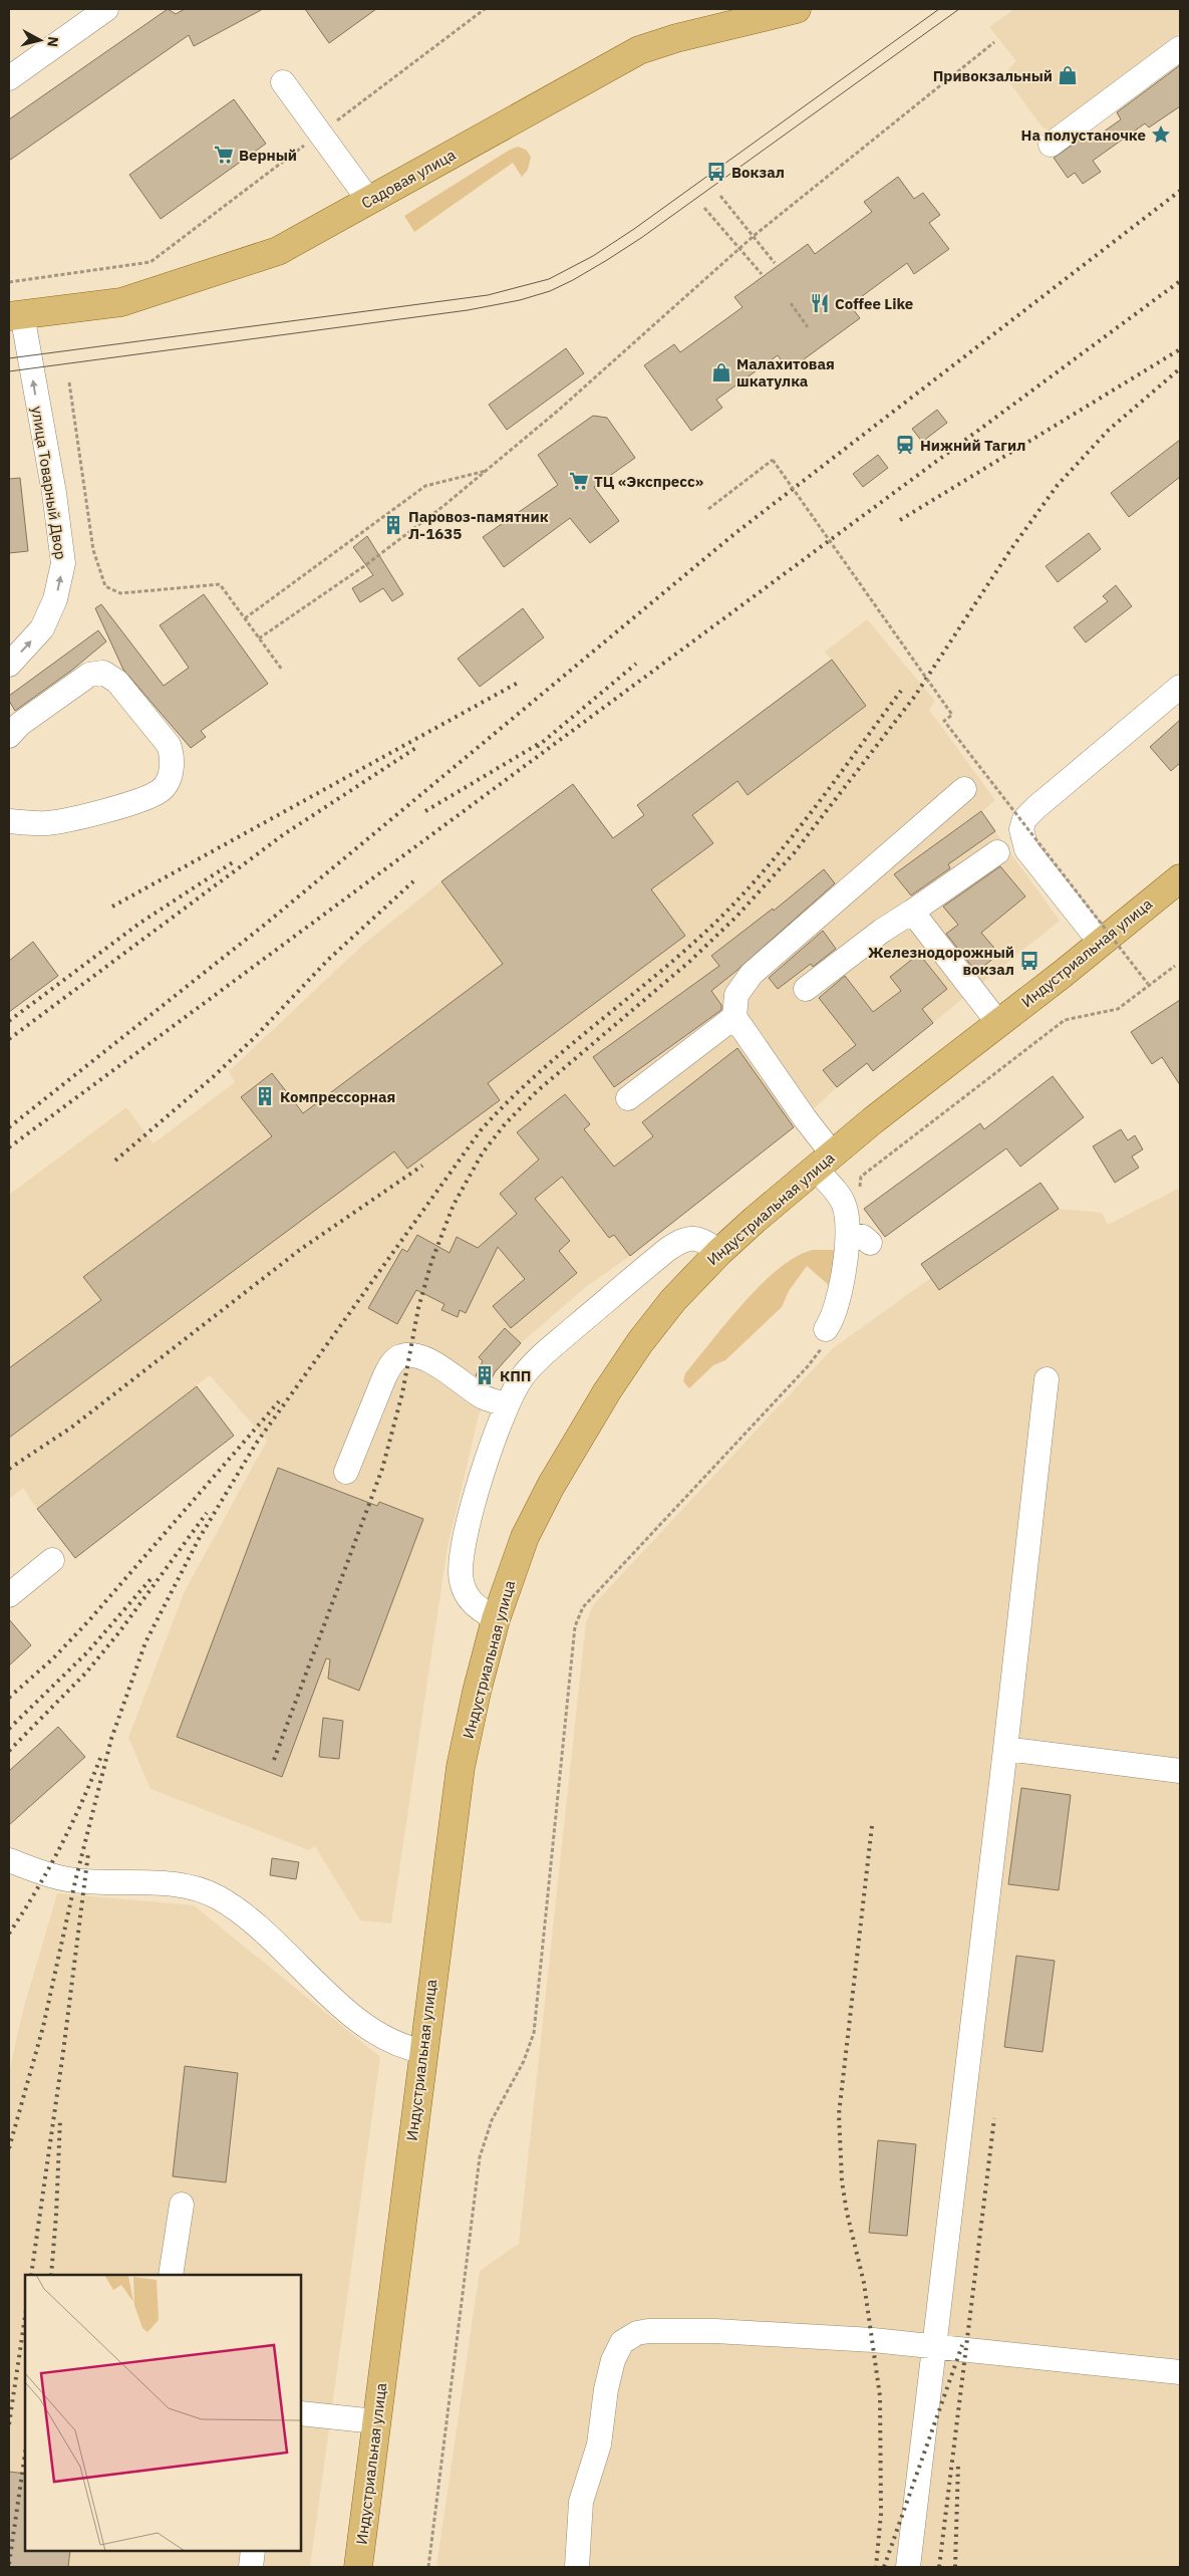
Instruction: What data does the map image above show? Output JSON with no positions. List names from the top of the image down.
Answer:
{
  "streets": {
    "main road": ["Садовая улица", "Индустриальная улица"],
    "street": ["улица Товарный Двор"]
  },
  "crossings": [
    ["Садовая улица", "улица Товарный Двор"]
  ],
  "one_way": ["улица Товарный Двор"],
  "places": {
    "shop": ["Привокзальный", "Малахитовая шкатулка"],
    "place": ["На полустаночке"],
    "supermarket": ["Верный", "ТЦ «Экспресс»"],
    "bus stop": ["Вокзал", "Железнодорожный вокзал"],
    "restaurant": ["Coffee Like"],
    "station": ["Нижний Тагил"],
    "building": ["Паровоз-памятник Л-1635", "Компрессорная", "КПП"]
  },
  "north": "right"
}
